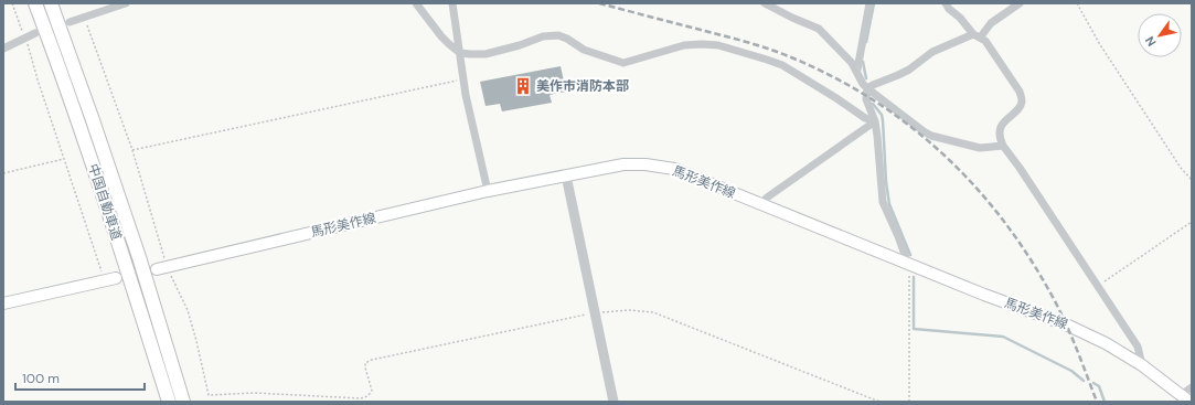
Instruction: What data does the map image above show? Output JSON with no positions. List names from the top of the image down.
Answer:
{
  "streets": {
    "highway": ["中国自動車道"],
    "main road": ["馬形美作線"]
  },
  "places": {
    "building": ["美作市消防本部"]
  },
  "scale_bar": "100 m",
  "north": "bottom left"
}
